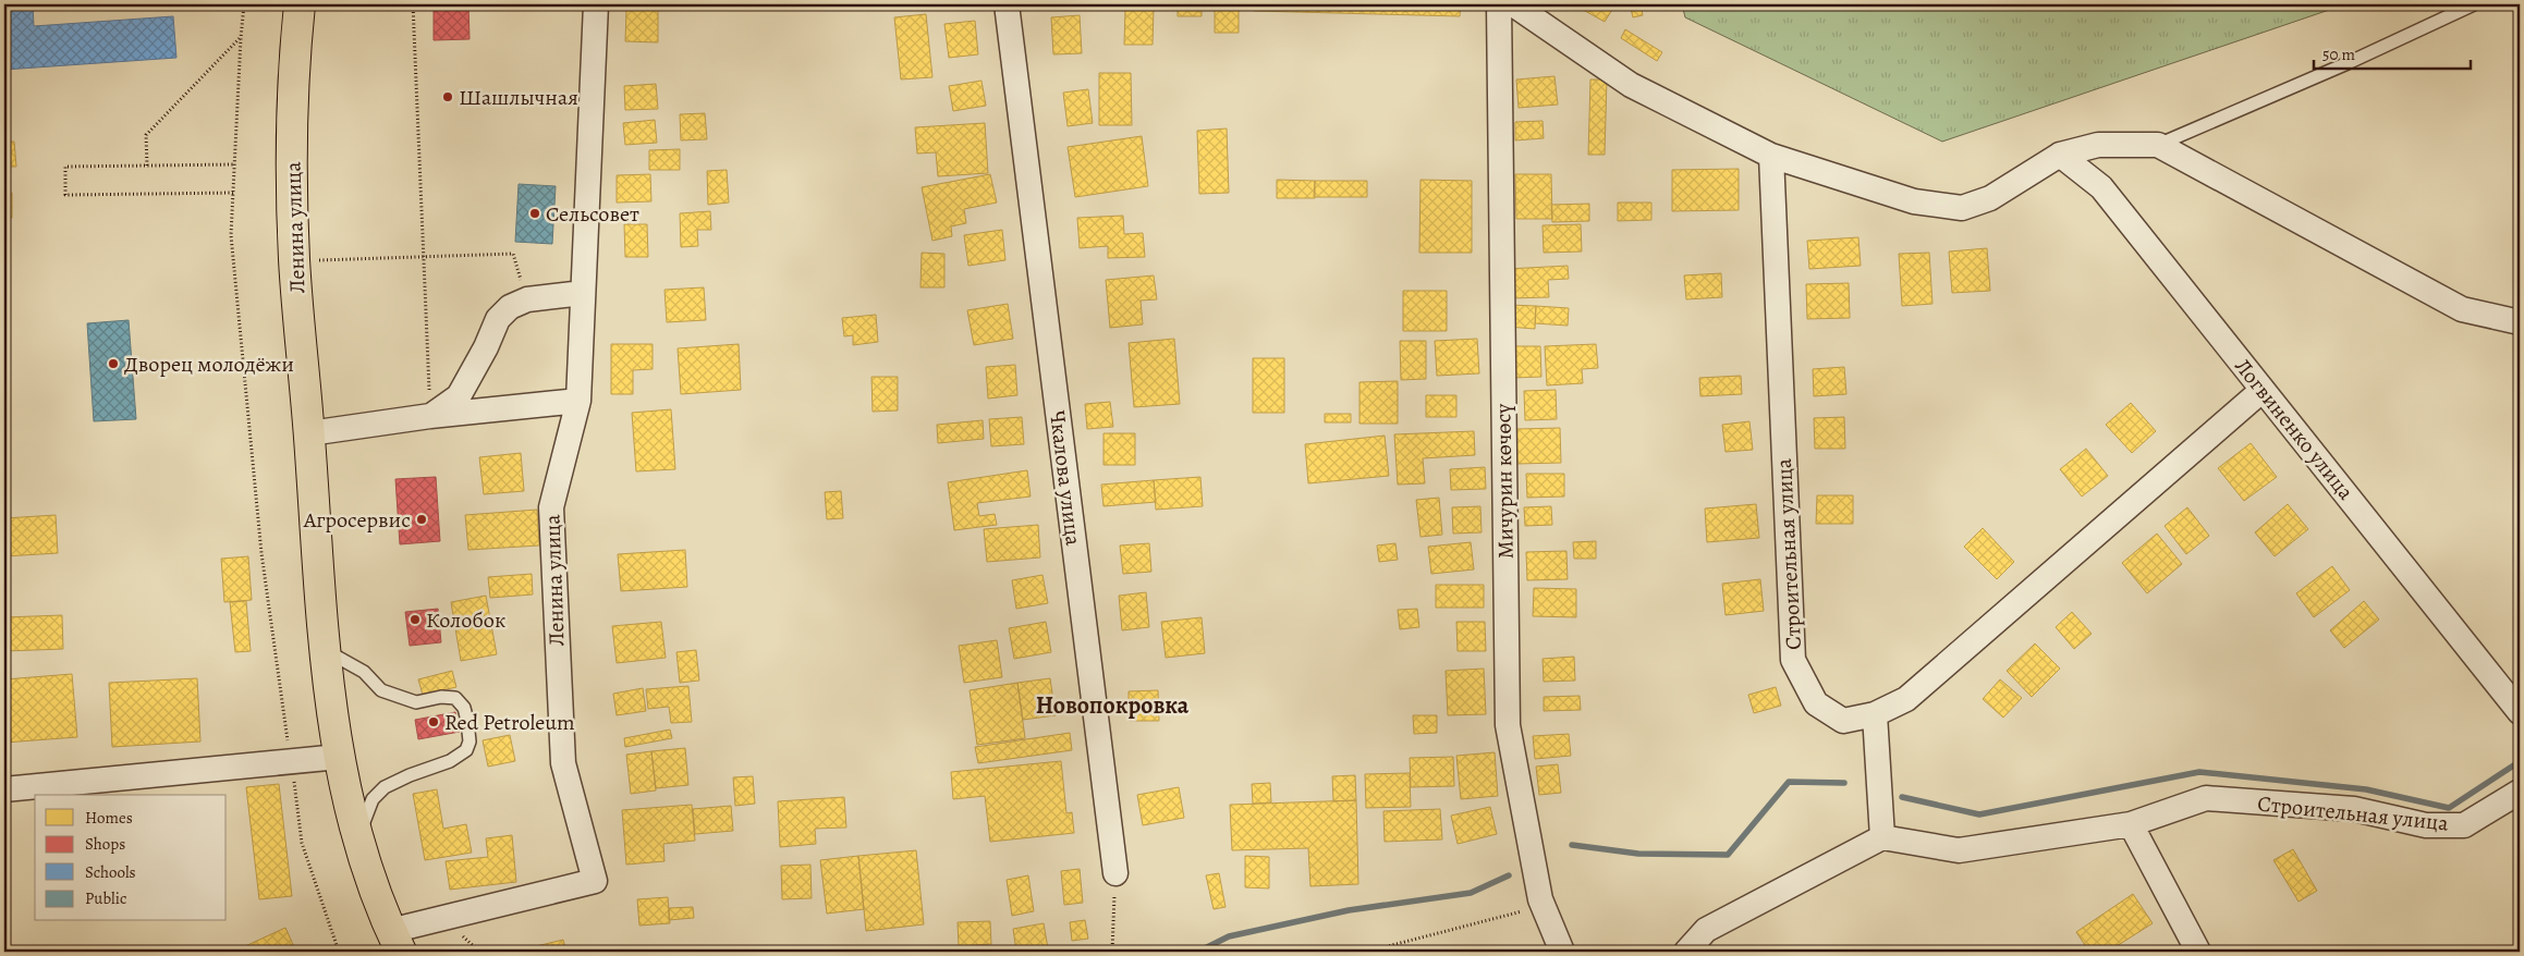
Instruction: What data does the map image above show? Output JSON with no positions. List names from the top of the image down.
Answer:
{
  "streets": {
    "main road": ["Ленина улица"],
    "street": [
      "Логвиненко улица",
      "Чкалова улица",
      "Мичурин көчөсү",
      "Строительная улица"
    ]
  },
  "crossings": [
    ["Логвиненко улица", "Строительная улица"]
  ],
  "districts": ["Новопокровка"],
  "places": [
    "Шашлычная",
    "Сельсовет",
    "Дворец молодёжи",
    "Агросервис",
    "Колобок",
    "Red Petroleum"
  ],
  "legend": [
    "Homes",
    "Shops",
    "Schools",
    "Public"
  ],
  "scale_bar": "50 m"
}
